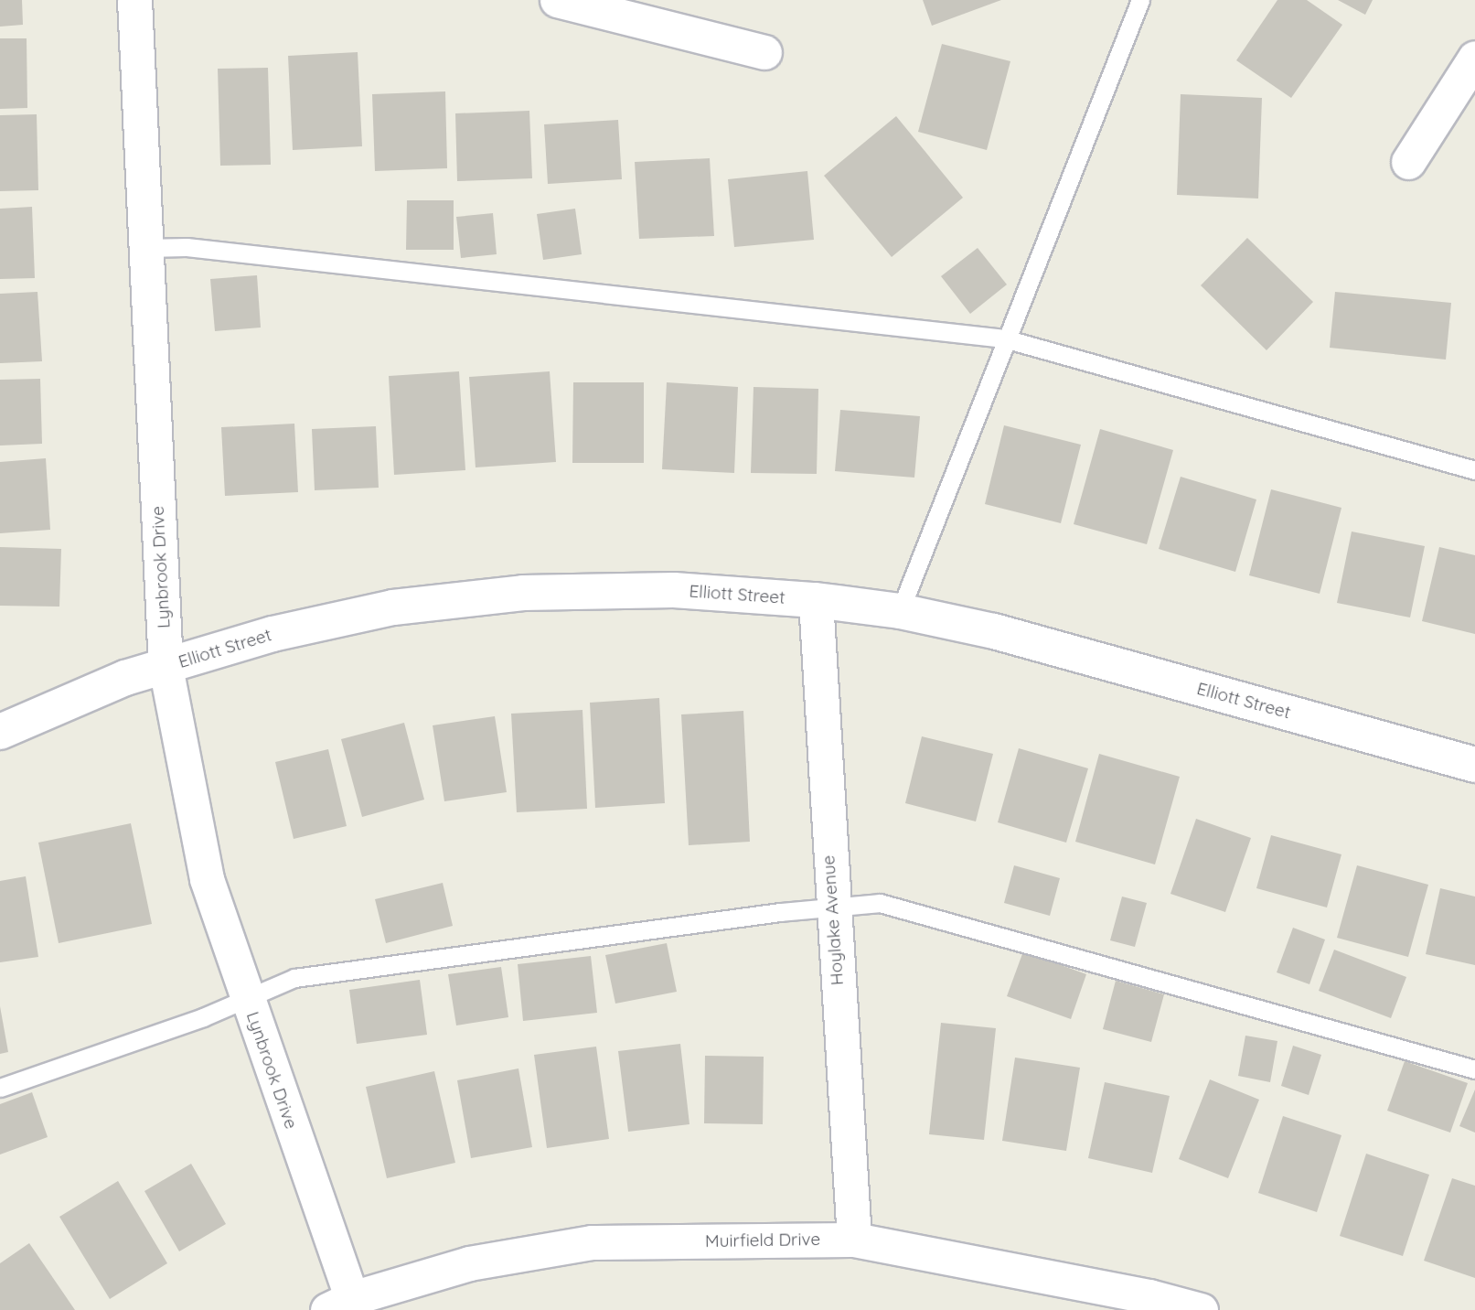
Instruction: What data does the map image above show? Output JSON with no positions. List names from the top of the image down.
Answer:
{
  "streets": {
    "street": [
      "Lynbrook Drive",
      "Elliott Street",
      "Hoylake Avenue",
      "Muirfield Drive"
    ]
  },
  "crossings": [
    ["Lynbrook Drive", "Elliott Street"],
    ["Lynbrook Drive", "Muirfield Drive"],
    ["Elliott Street", "Hoylake Avenue"],
    ["Hoylake Avenue", "Muirfield Drive"]
  ]
}
